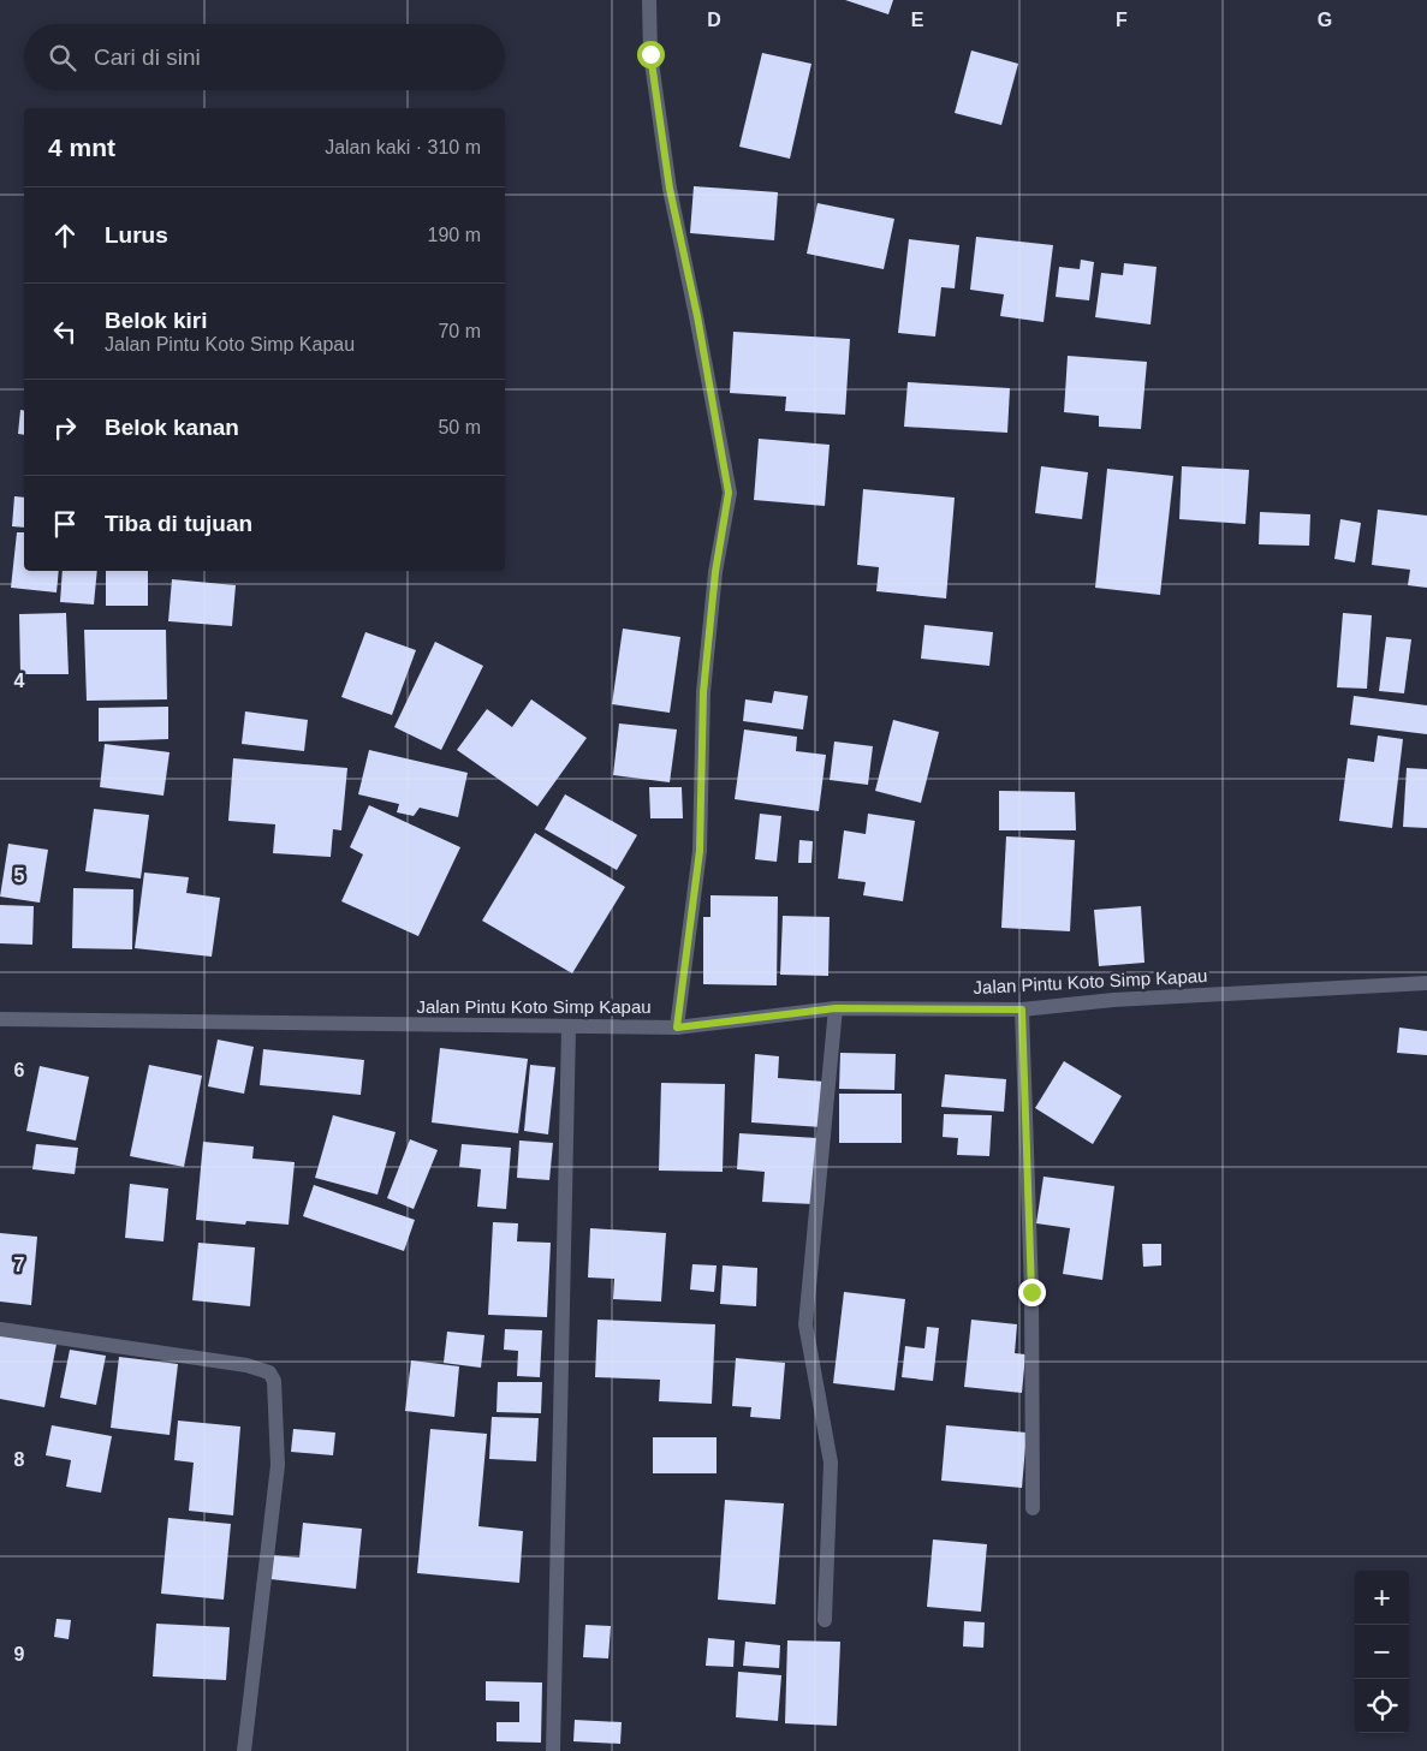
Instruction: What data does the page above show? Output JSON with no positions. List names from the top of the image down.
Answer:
{
  "streets": {
    "street": ["Jalan Pintu Koto Simp Kapau"]
  },
  "page": {
    "search": "Cari di sini",
    "heading": ["4 mnt", "Jalan kaki · 310 m"],
    "list": [
      ["Lurus", "190 m"],
      ["Belok kiri", "Jalan Pintu Koto Simp Kapau", "70 m"],
      ["Belok kanan", "50 m"],
      "Tiba di tujuan"
    ],
    "map_buttons": ["+", "−"]
  },
  "grid": {
    "columns": [
      "D",
      "E",
      "F",
      "G"
    ],
    "rows": [
      "4",
      "5",
      "6",
      "7",
      "8",
      "9"
    ]
  }
}
